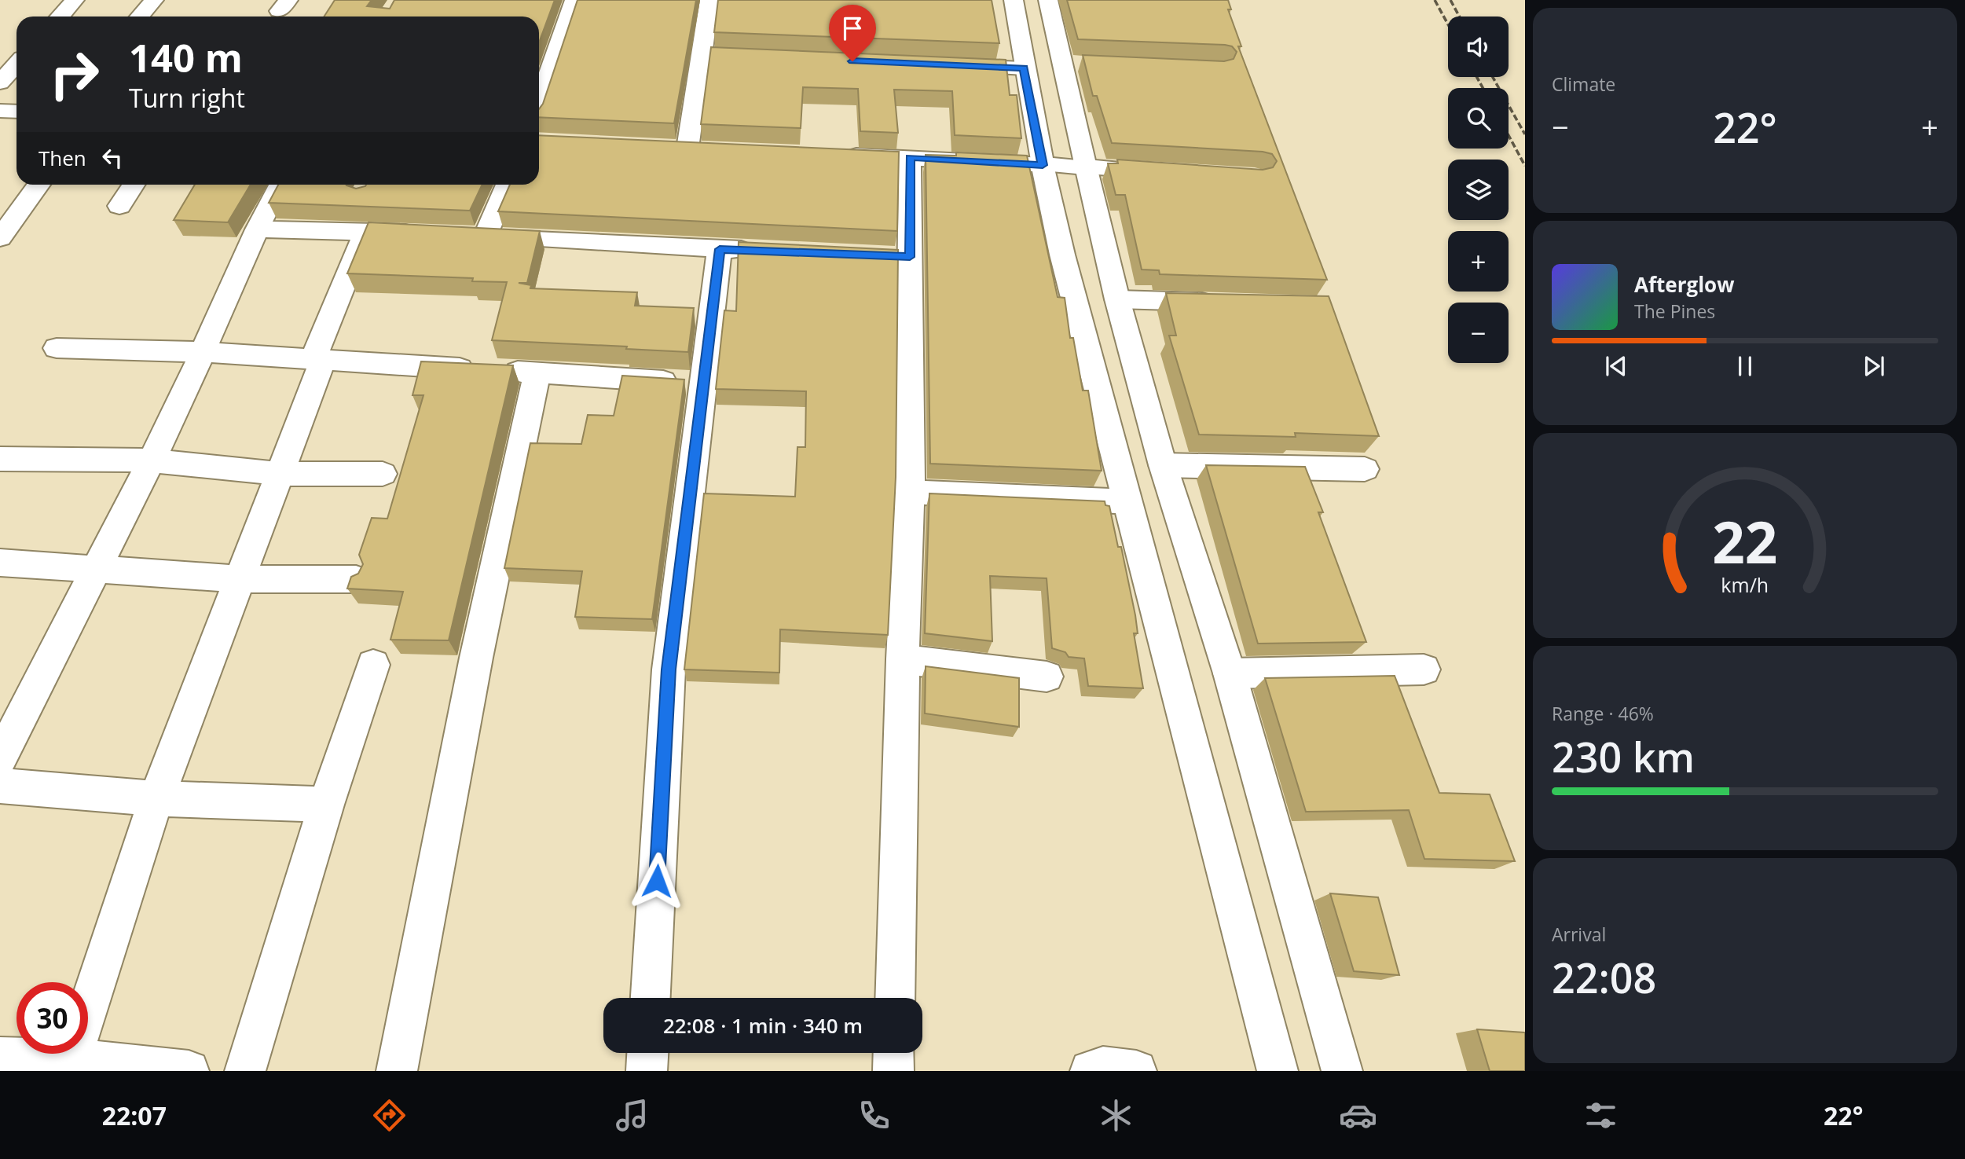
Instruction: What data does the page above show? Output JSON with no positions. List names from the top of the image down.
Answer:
{
  "page": {
    "tile": [
      "Climate",
      ["Range · 46%", "230 km"],
      ["Arrival", "22:08"]
    ],
    "map_buttons": ["+", "−"],
    "turn": ["140 m", "Turn right"],
    "heat": ["−", "22°", "+"],
    "then": "Then",
    "song": ["Afterglow", "The Pines"],
    "limit": "30",
    "trip": "22:08 · 1 min · 340 m",
    "tabs": ["22:07", "22°"],
    "gauge": ["22", "km/h"]
  }
}
